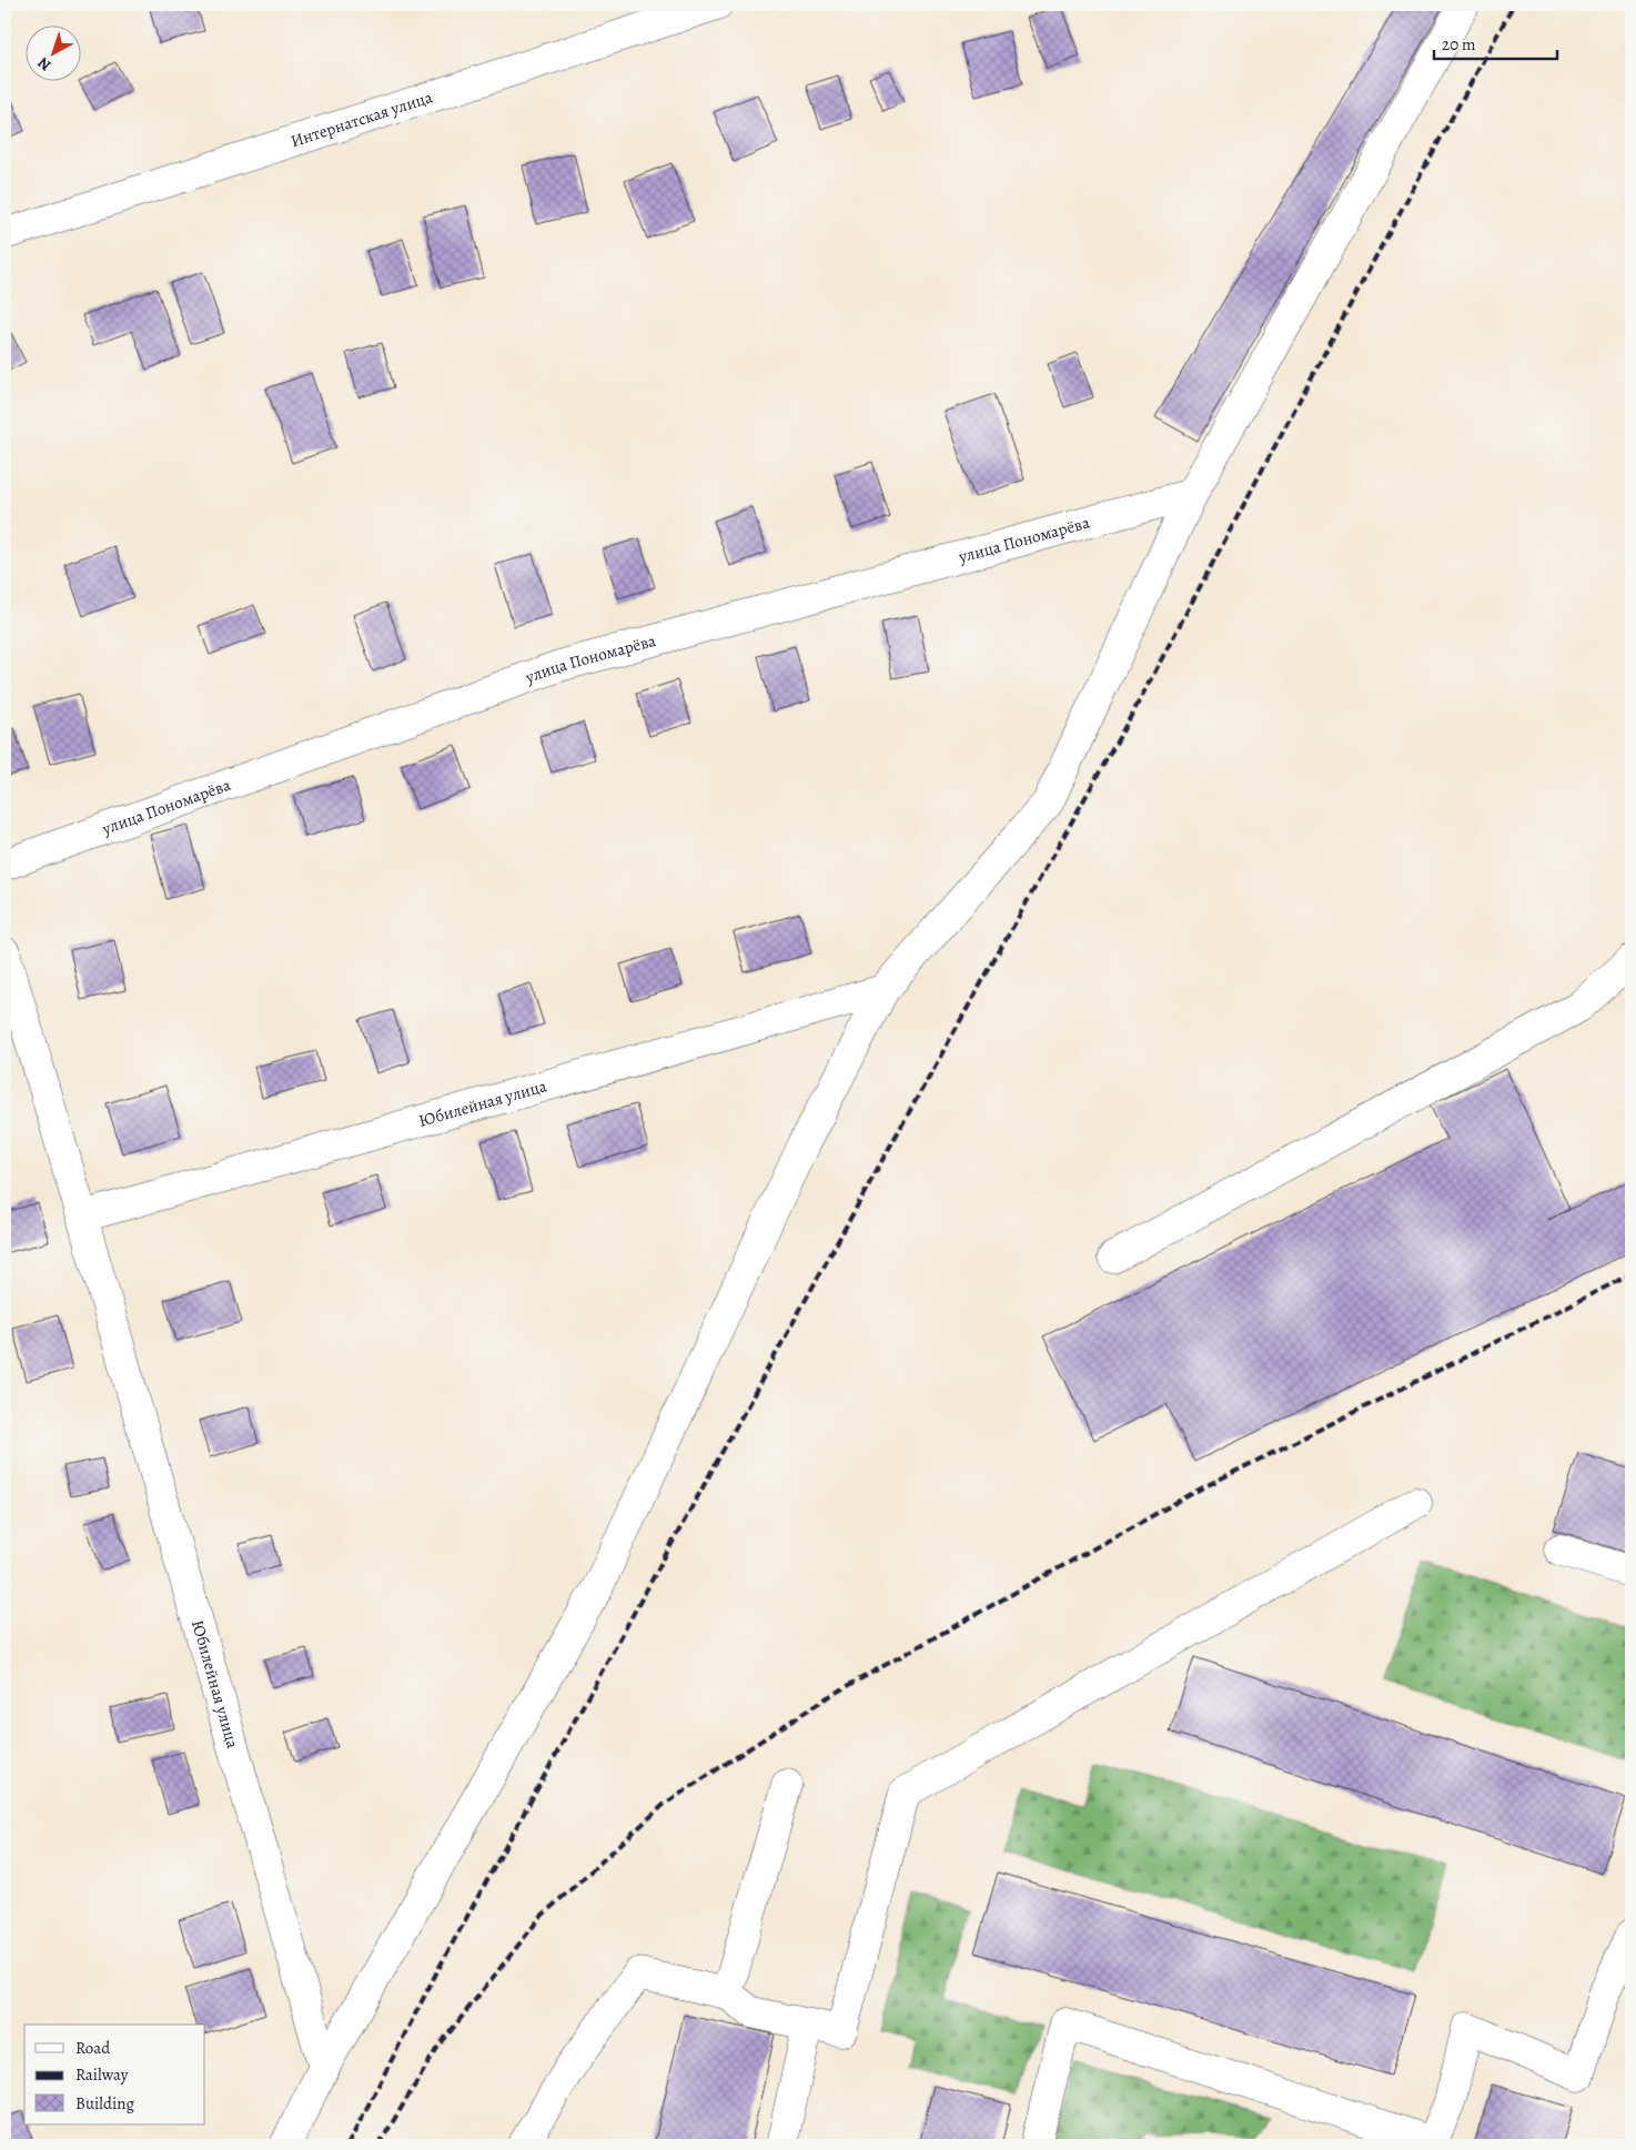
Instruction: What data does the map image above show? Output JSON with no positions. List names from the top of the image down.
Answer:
{
  "streets": {
    "street": ["Интернатская улица", "улица Пономарёва", "Юбилейная улица"]
  },
  "legend": ["Road", "Railway", "Building"],
  "scale_bar": "20 m",
  "north": "bottom left"
}
